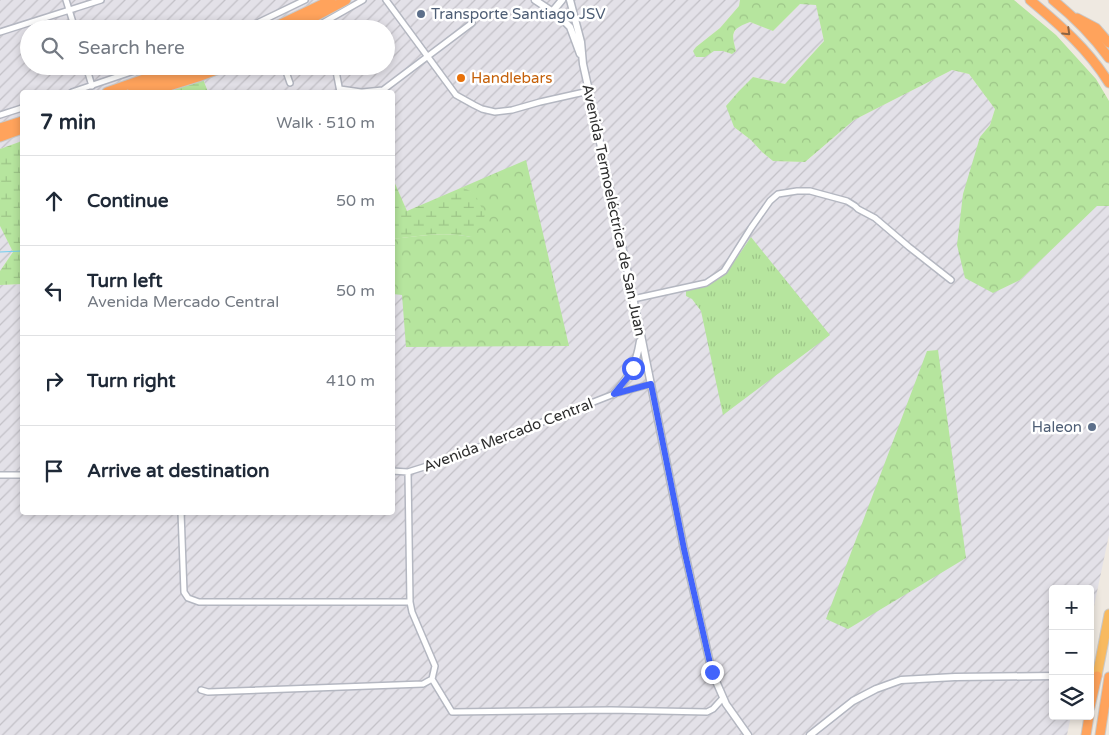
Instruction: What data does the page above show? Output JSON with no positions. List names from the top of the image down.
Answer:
{
  "streets": {
    "street": ["Avenida Termoeléctrica de San Juan", "Avenida Mercado Central"]
  },
  "crossings": [
    ["Avenida Termoeléctrica de San Juan", "Avenida Mercado Central"]
  ],
  "places": ["Transporte Santiago JSV", "Handlebars", "Haleon"],
  "page": {
    "search": "Search here",
    "heading": ["7 min", "Walk · 510 m"],
    "list": [
      ["Continue", "50 m"],
      ["Turn left", "Avenida Mercado Central", "50 m"],
      ["Turn right", "410 m"],
      "Arrive at destination"
    ],
    "map_buttons": ["+", "−"]
  }
}
